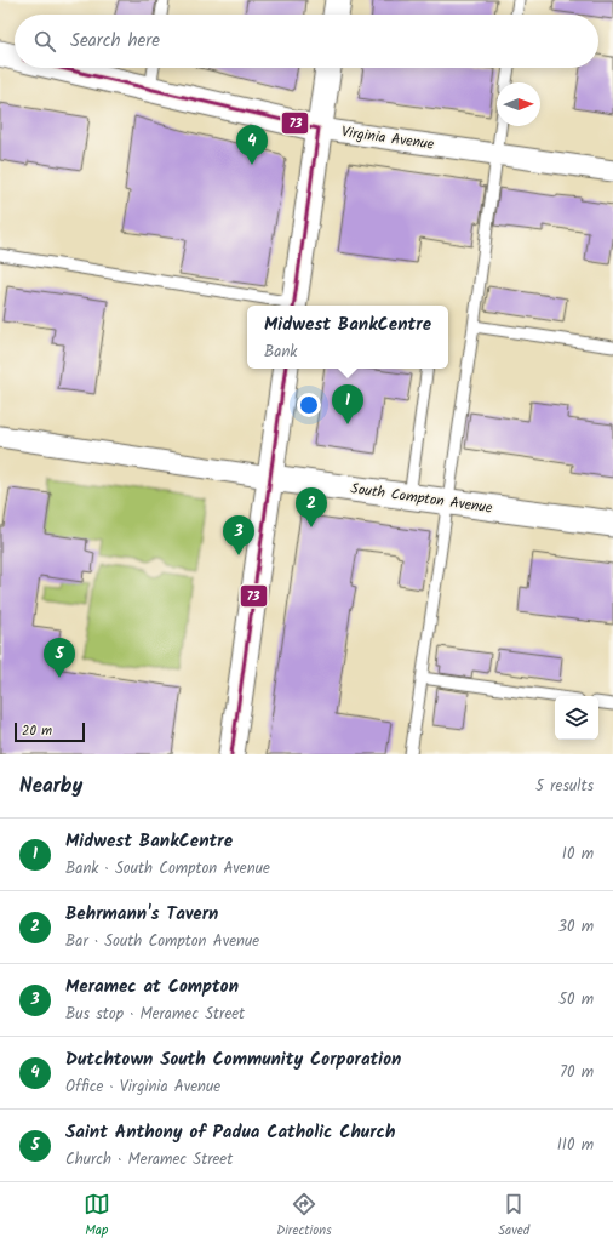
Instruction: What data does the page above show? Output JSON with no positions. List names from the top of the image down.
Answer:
{
  "streets": {
    "street": ["Virginia Avenue", "South Compton Avenue"]
  },
  "lines": ["transit line 73"],
  "scale_bar": "20 m",
  "north": "right",
  "page": {
    "search": "Search here",
    "pins": [
      "4",
      "1",
      "2",
      "3",
      "5"
    ],
    "popup": ["Midwest BankCentre", "Bank"],
    "scale": "20 m",
    "heading": ["Nearby", "5 results"],
    "list": [
      {
        "mark": "1",
        "name": "Midwest BankCentre",
        "note": "Bank · South Compton Avenue",
        "value": "10 m"
      },
      {
        "mark": "2",
        "name": "Behrmann's Tavern",
        "note": "Bar · South Compton Avenue",
        "value": "30 m"
      },
      {
        "mark": "3",
        "name": "Meramec at Compton",
        "note": "Bus stop · Meramec Street",
        "value": "50 m"
      },
      {
        "mark": "4",
        "name": "Dutchtown South Community Corporation",
        "note": "Office · Virginia Avenue",
        "value": "70 m"
      },
      {
        "mark": "5",
        "name": "Saint Anthony of Padua Catholic Church",
        "note": "Church · Meramec Street",
        "value": "110 m"
      }
    ],
    "nav": ["Map", "Directions", "Saved"]
  }
}
